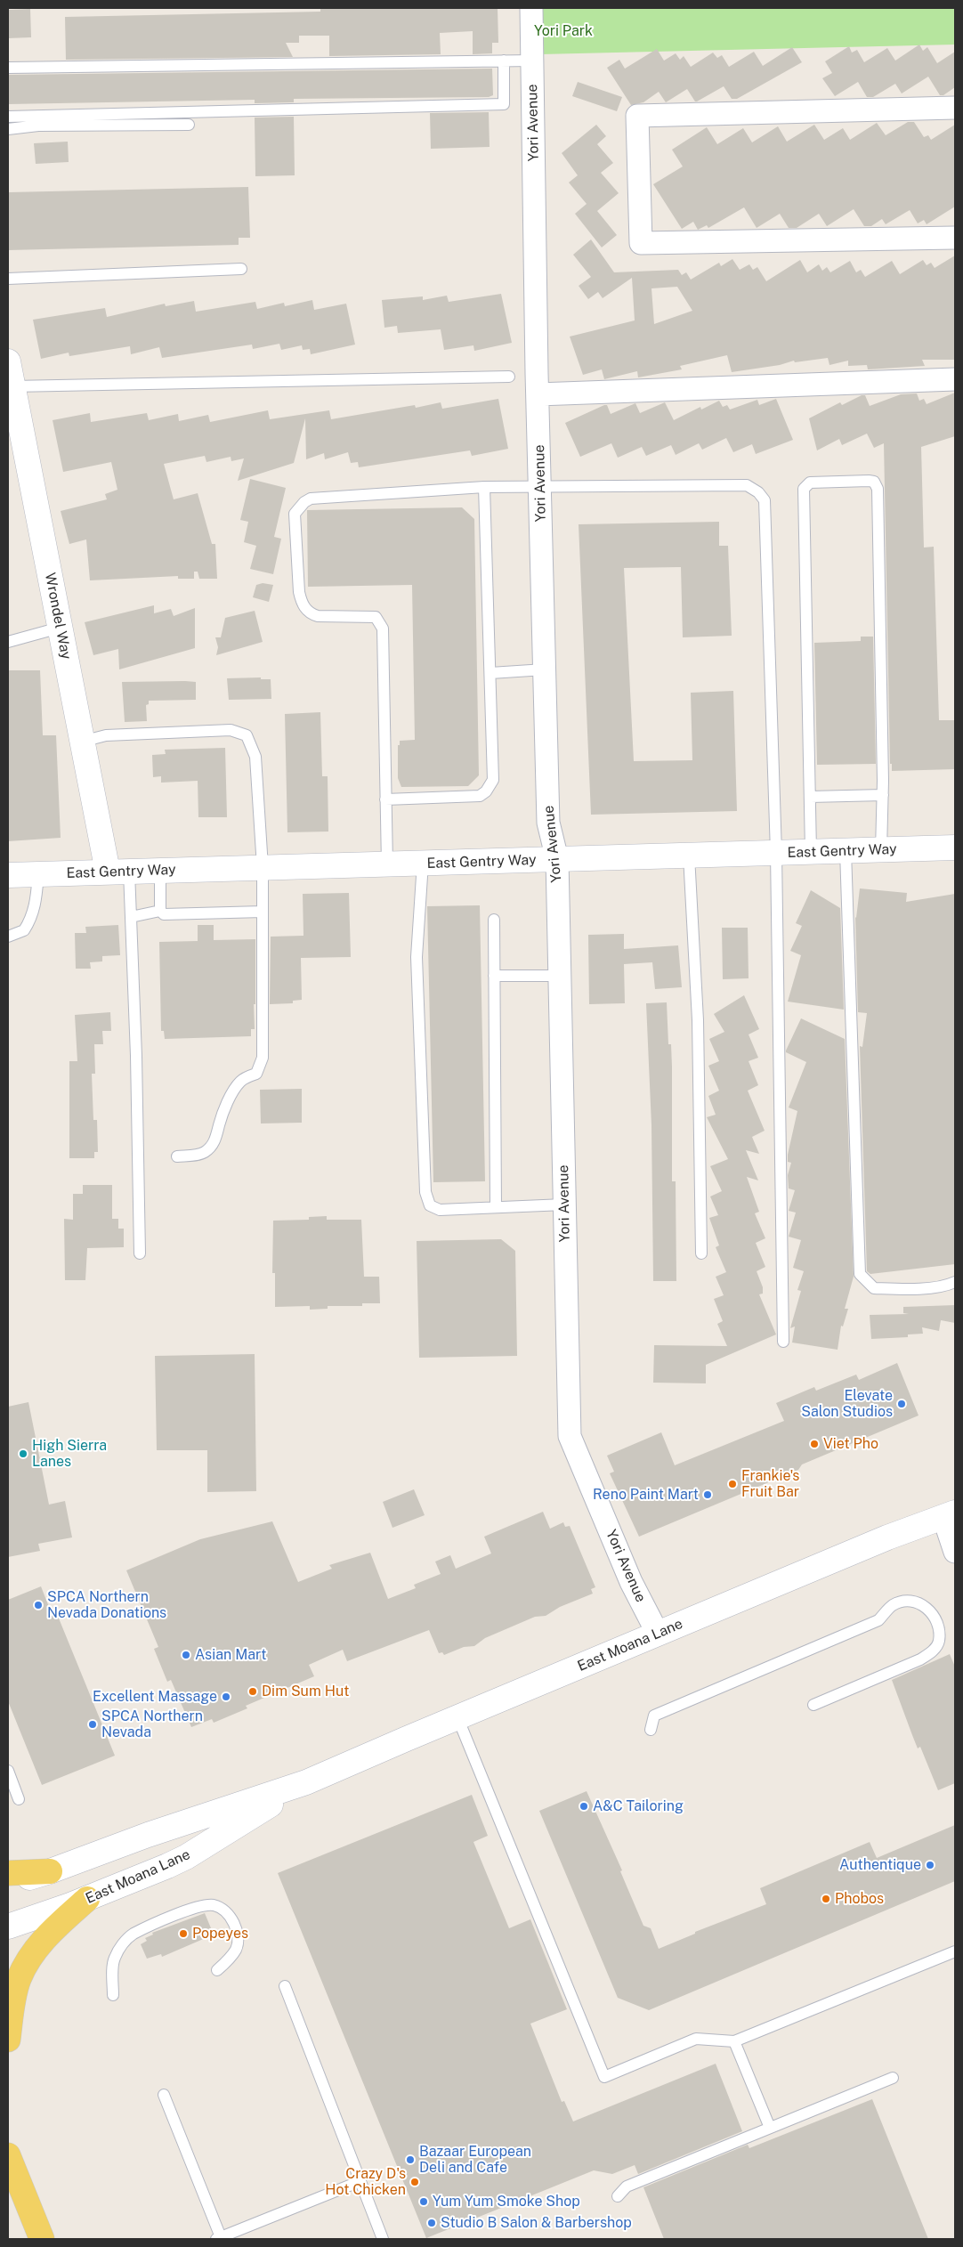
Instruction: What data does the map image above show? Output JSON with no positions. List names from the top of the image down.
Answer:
{
  "streets": {
    "street": [
      "Yori Avenue",
      "Wrondel Way",
      "East Gentry Way",
      "East Moana Lane"
    ]
  },
  "crossings": [
    ["Yori Avenue", "East Gentry Way"],
    ["Yori Avenue", "East Moana Lane"],
    ["Wrondel Way", "East Gentry Way"]
  ],
  "parks": ["Yori Park"],
  "places": [
    "Elevate Salon Studios",
    "Viet Pho",
    "High Sierra Lanes",
    "Frankie's Fruit Bar",
    "Reno Paint Mart",
    "SPCA Northern Nevada Donations",
    "Asian Mart",
    "Dim Sum Hut",
    "Excellent Massage",
    "SPCA Northern Nevada",
    "A&C Tailoring",
    "Authentique",
    "Phobos",
    "Popeyes",
    "Bazaar European Deli and Cafe",
    "Crazy D's Hot Chicken",
    "Yum Yum Smoke Shop",
    "Studio B Salon & Barbershop"
  ]
}
